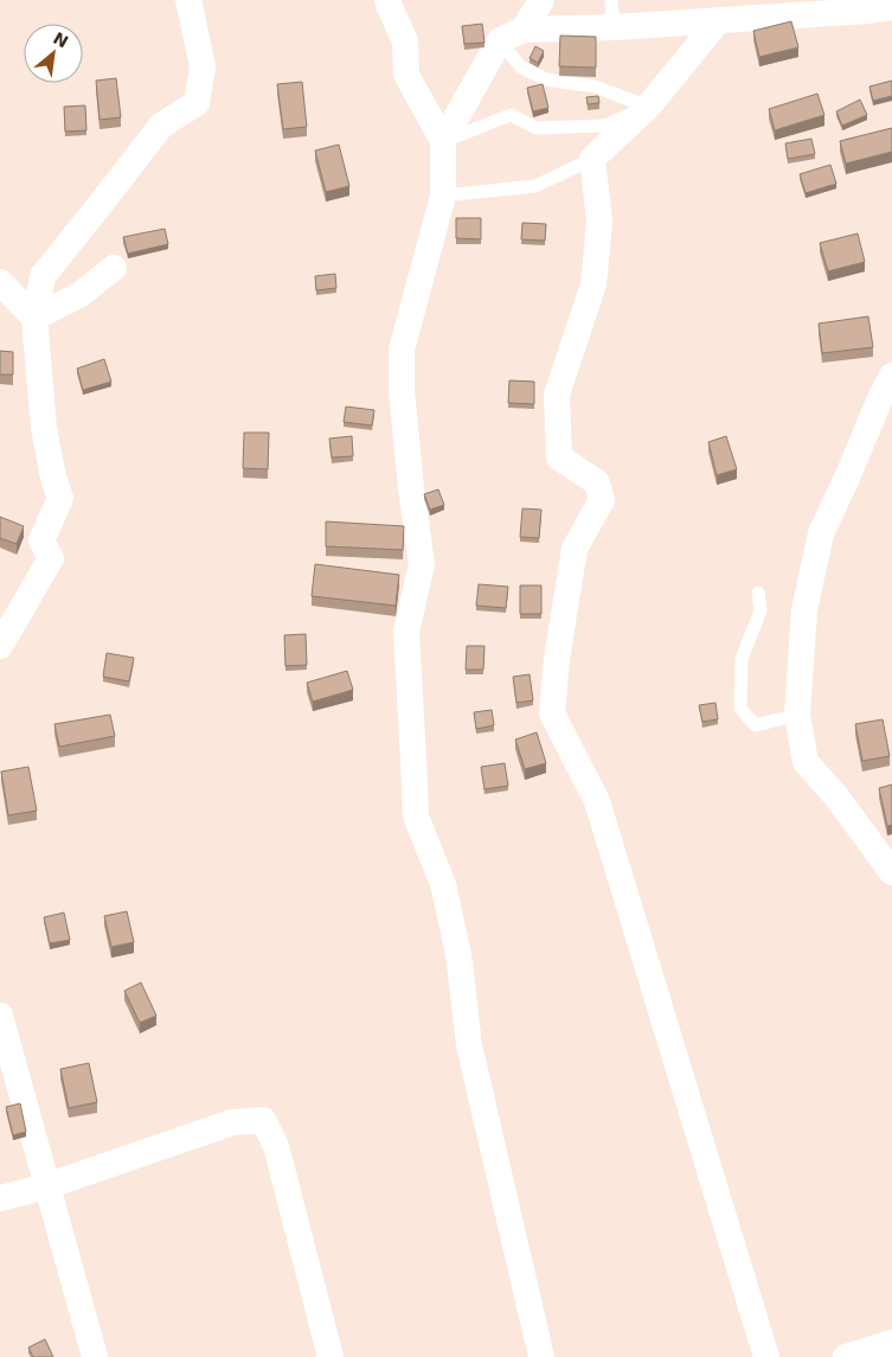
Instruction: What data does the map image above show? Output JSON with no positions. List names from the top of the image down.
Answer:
{
  "north": "top right"
}
